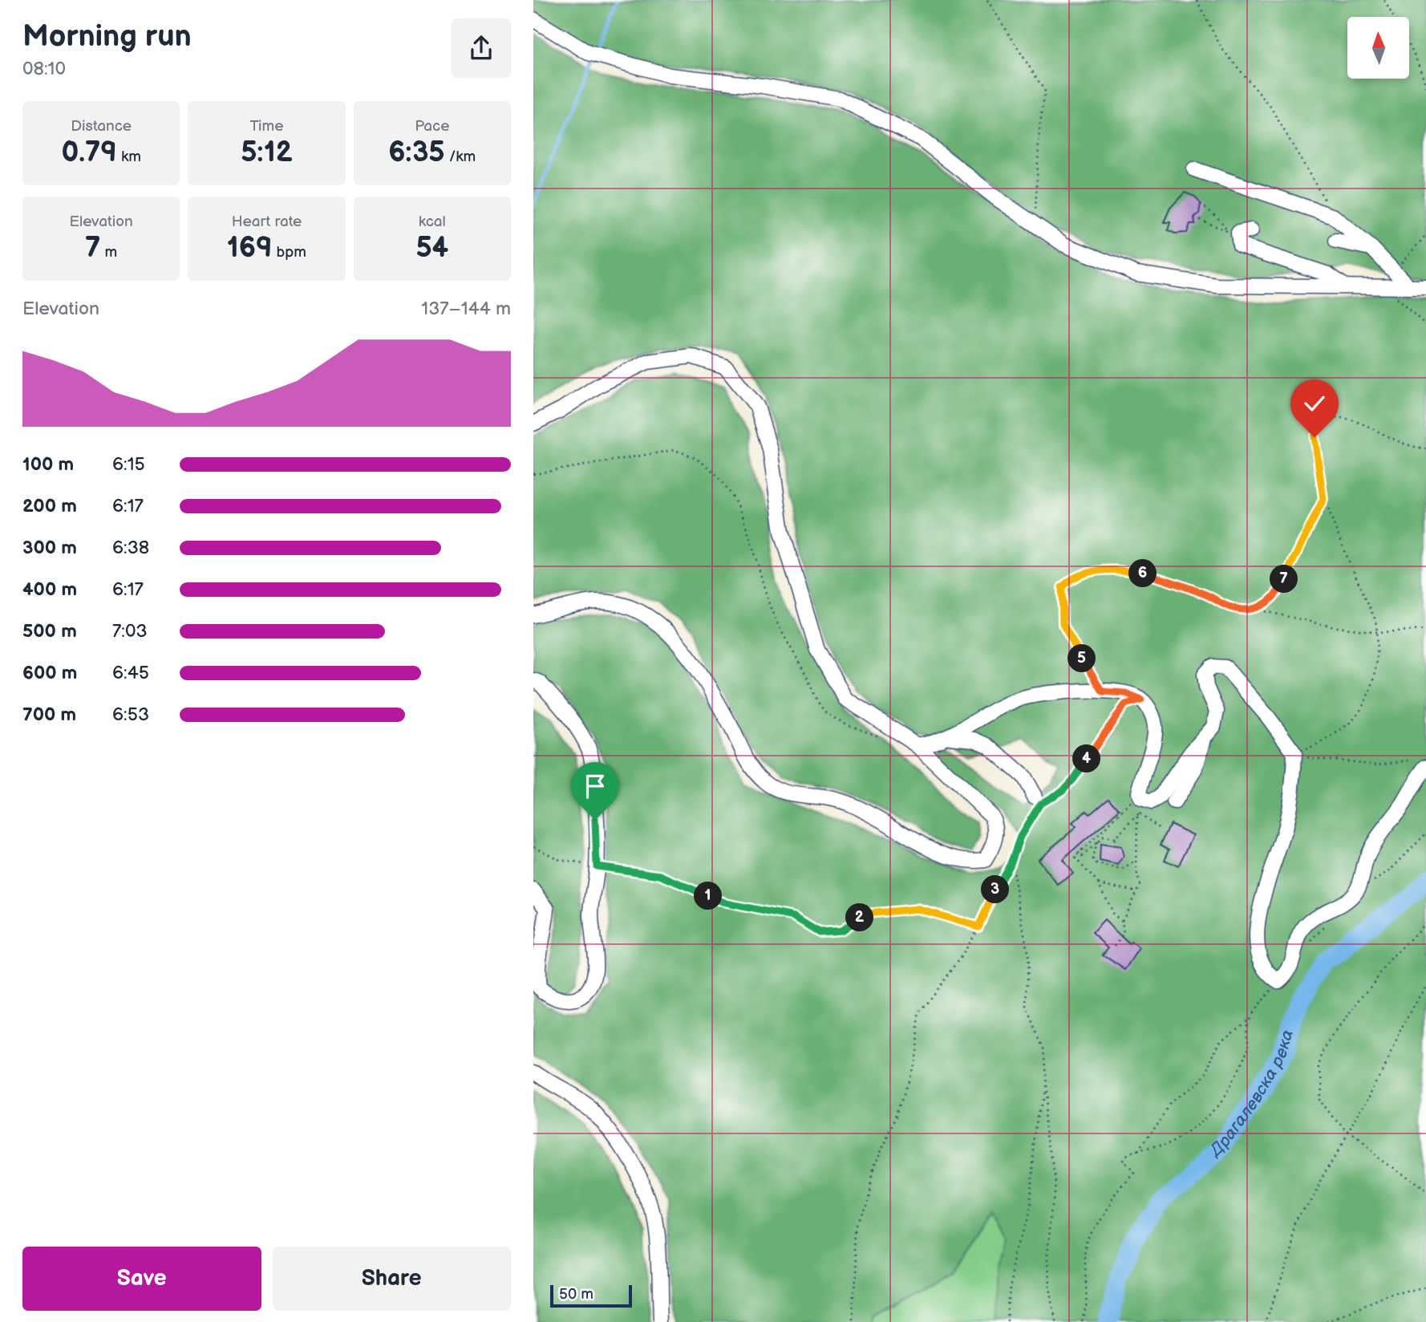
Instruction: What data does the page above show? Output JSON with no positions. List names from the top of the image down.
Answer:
{
  "water": ["Драгалевска река"],
  "scale_bar": "50 m",
  "north": "top",
  "page": {
    "heading": ["Morning run", "08:10"],
    "stats": [
      ["Distance", "0.79 km"],
      ["Time", "5:12"],
      ["Pace", "6:35 /km"],
      ["Elevation", "7 m"],
      ["Heart rate", "169 bpm"],
      ["kcal", "54"]
    ],
    "chart": ["Elevation", "137–144 m"],
    "list": [
      {
        "name": "100 m",
        "note": "6:15"
      },
      {
        "name": "200 m",
        "note": "6:17"
      },
      {
        "name": "300 m",
        "note": "6:38"
      },
      {
        "name": "400 m",
        "note": "6:17"
      },
      {
        "name": "500 m",
        "note": "7:03"
      },
      {
        "name": "600 m",
        "note": "6:45"
      },
      {
        "name": "700 m",
        "note": "6:53"
      }
    ],
    "pins": [
      "6",
      "7",
      "5",
      "4",
      "3",
      "1",
      "2"
    ],
    "buttons": ["Save", "Share"],
    "scale": "50 m"
  }
}
